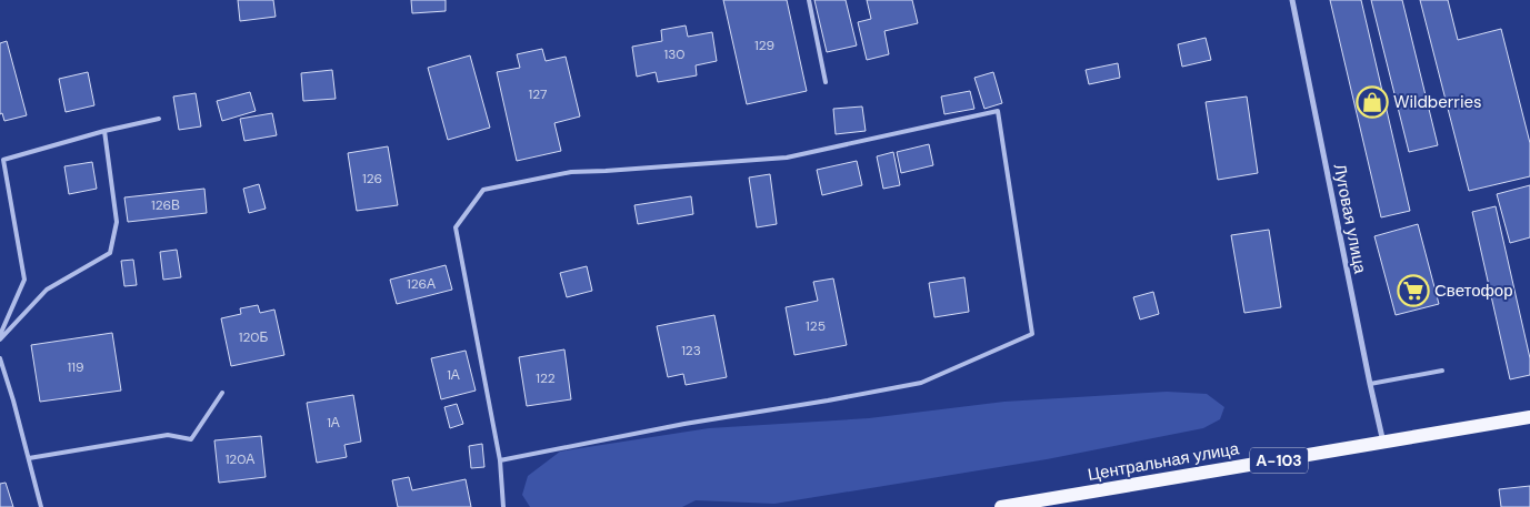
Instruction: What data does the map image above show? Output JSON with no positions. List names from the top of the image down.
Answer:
{
  "streets": {
    "main road": ["А-103", "Центральная улица"],
    "street": ["Луговая улица"]
  },
  "crossings": [
    ["Луговая улица", "Центральная улица"]
  ],
  "places": {
    "shop": ["Wildberries"],
    "supermarket": ["Светофор"]
  },
  "house_numbers": [
    "129",
    "130",
    "127",
    "126",
    "126В",
    "126А",
    "125",
    "120Б",
    "123",
    "119",
    "1А",
    "122",
    "1А",
    "120А"
  ]
}
